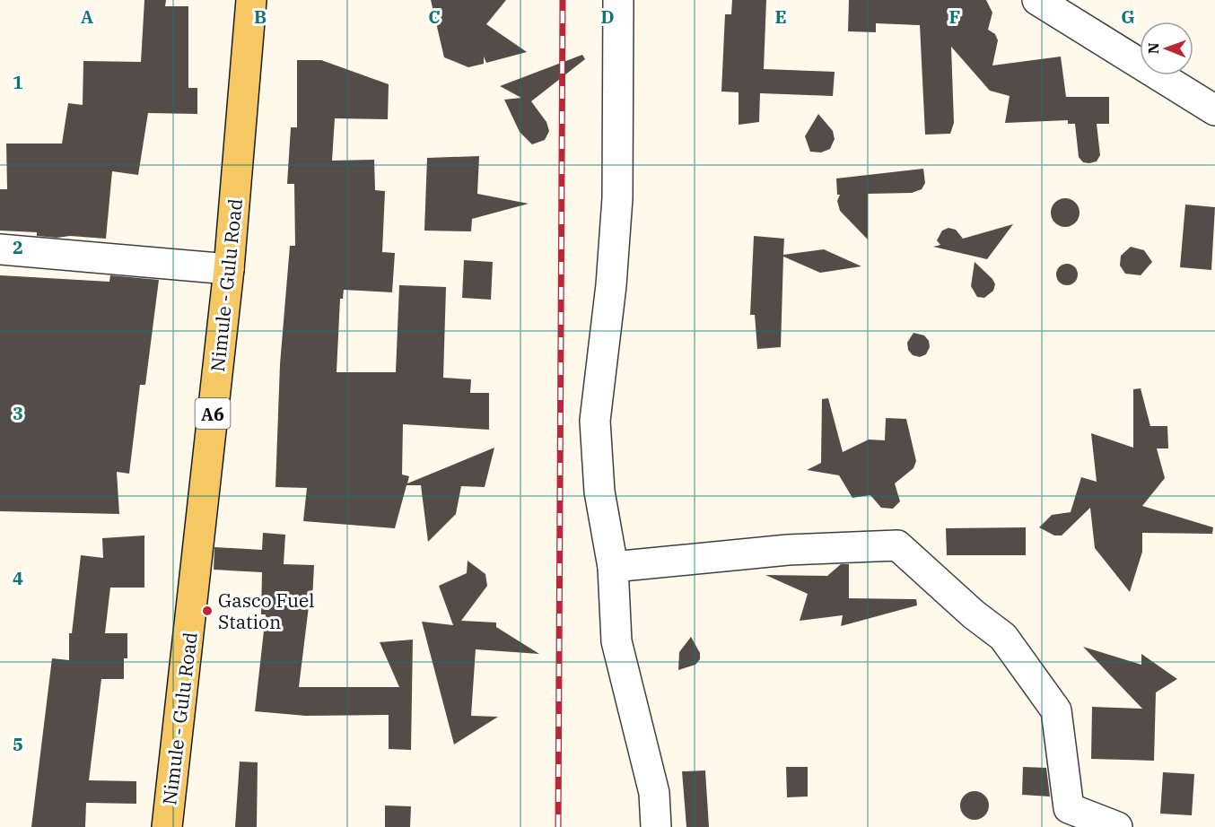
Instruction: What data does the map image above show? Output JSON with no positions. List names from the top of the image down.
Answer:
{
  "streets": {
    "main road": ["Nimule - Gulu Road", "A6"]
  },
  "places": ["Gasco Fuel Station"],
  "north": "left",
  "grid": {
    "columns": [
      "A",
      "B",
      "C",
      "D",
      "E",
      "F",
      "G"
    ],
    "rows": [
      "1",
      "2",
      "3",
      "4",
      "5"
    ]
  }
}
